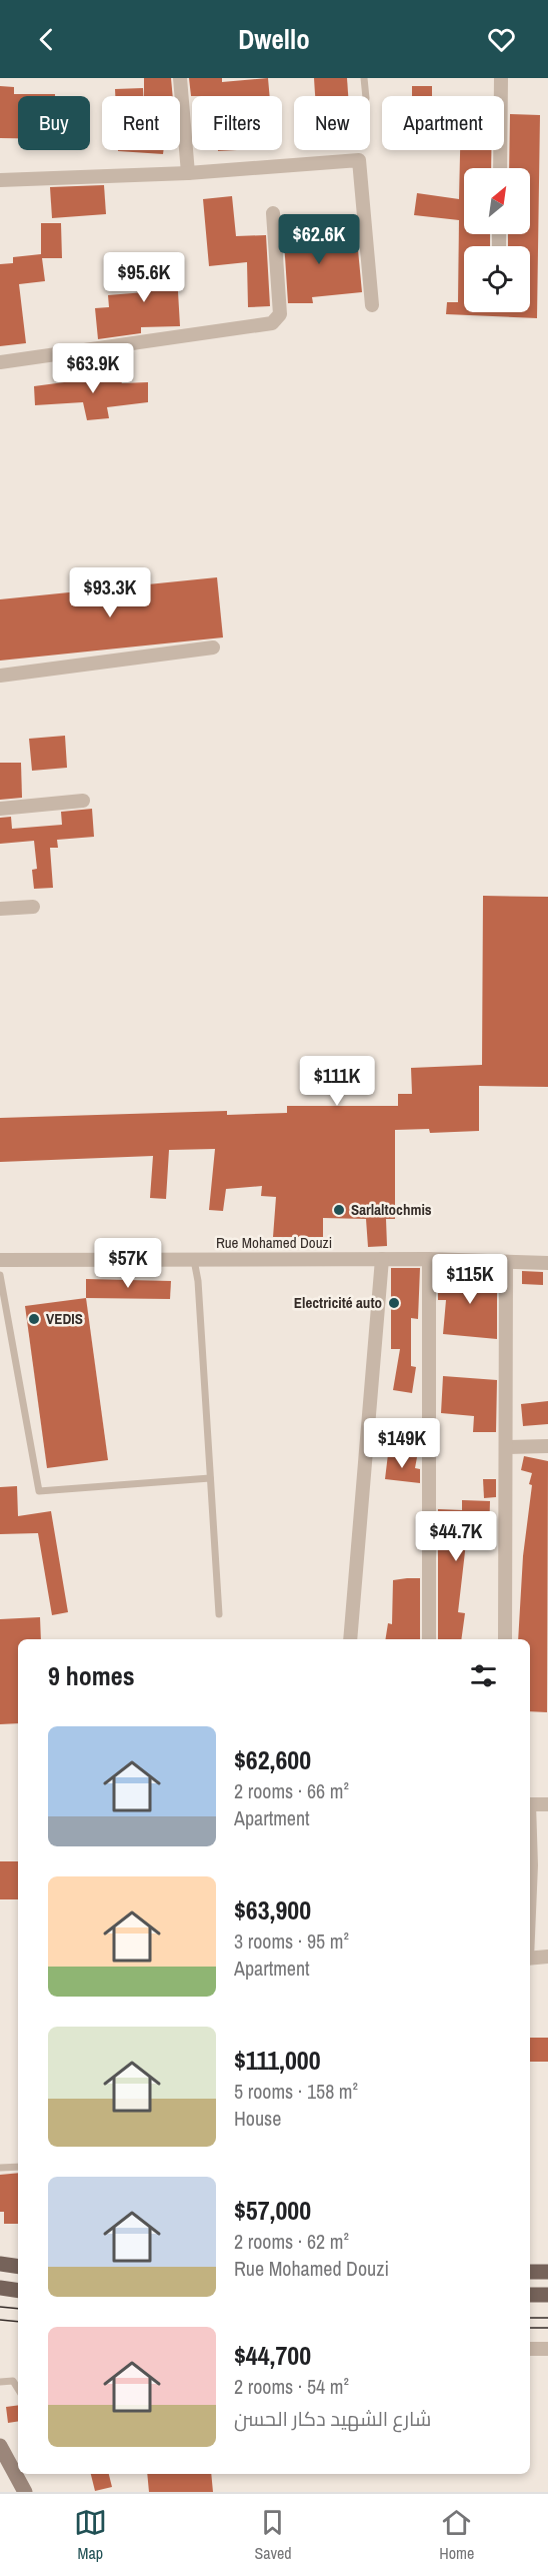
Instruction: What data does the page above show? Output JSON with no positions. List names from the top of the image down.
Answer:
{
  "streets": {
    "street": ["Rue Mohamed Douzi"]
  },
  "places": ["Sarlaltochmis", "Electricité auto", "VEDIS"],
  "north": "top right",
  "page": {
    "header": "Dwello",
    "chip": [
      "Buy",
      "Rent",
      "Filters",
      "New",
      "Apartment"
    ],
    "price": [
      "$62.6K",
      "$95.6K",
      "$63.9K",
      "$93.3K",
      "$111K",
      "$57K",
      "$115K",
      "$149K",
      "$44.7K"
    ],
    "heading": "9 homes",
    "list": [
      {
        "name": "$62,600",
        "note": "2 rooms · 66 m² · Apartment"
      },
      {
        "name": "$63,900",
        "note": "3 rooms · 95 m² · Apartment"
      },
      {
        "name": "$111,000",
        "note": "5 rooms · 158 m² · House"
      },
      {
        "name": "$57,000",
        "note": "2 rooms · 62 m² · Rue Mohamed Douzi"
      },
      {
        "name": "$44,700",
        "note": "2 rooms · 54 m² · شارع الشهيد دكار الحسن"
      }
    ],
    "tabs": ["Map", "Saved", "Home"]
  }
}
